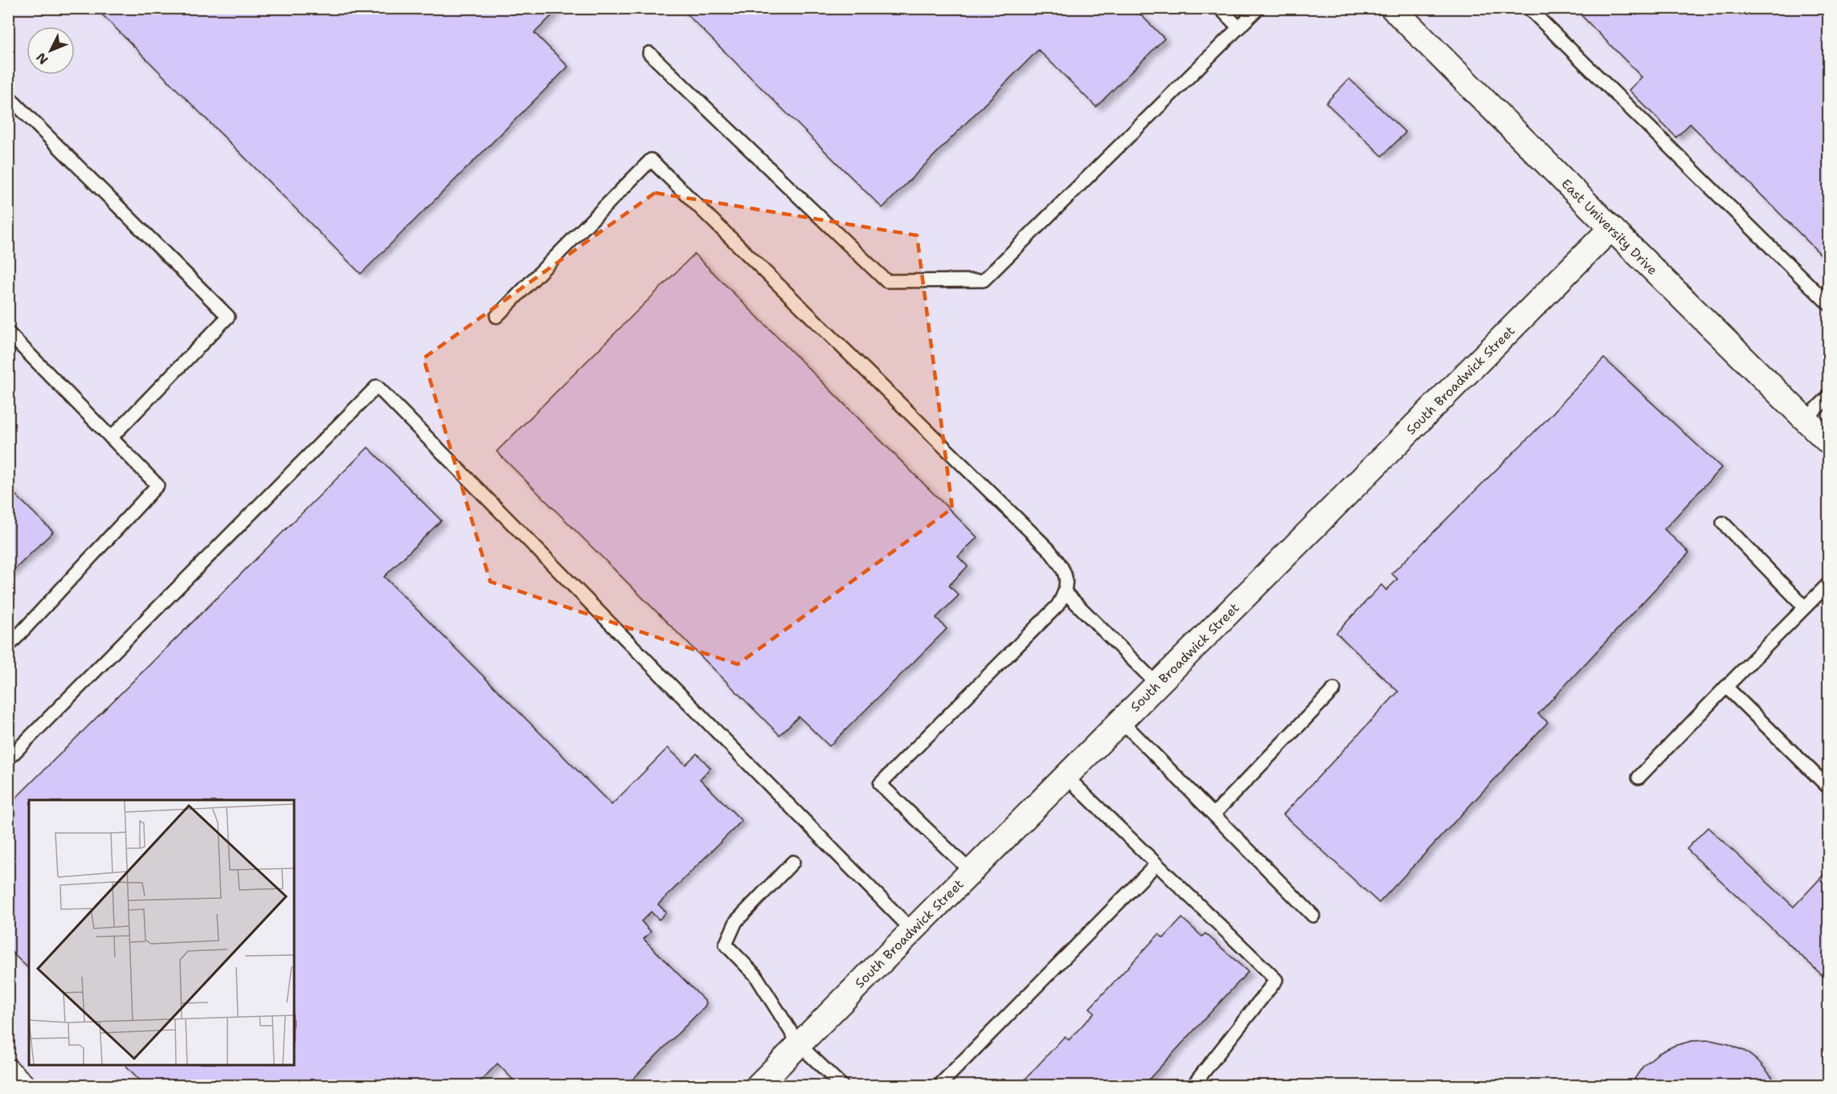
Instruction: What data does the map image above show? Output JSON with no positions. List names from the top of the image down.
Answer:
{
  "streets": {
    "street": ["East University Drive", "South Broadwick Street"]
  },
  "crossings": [
    ["East University Drive", "South Broadwick Street"]
  ],
  "north": "bottom left"
}
